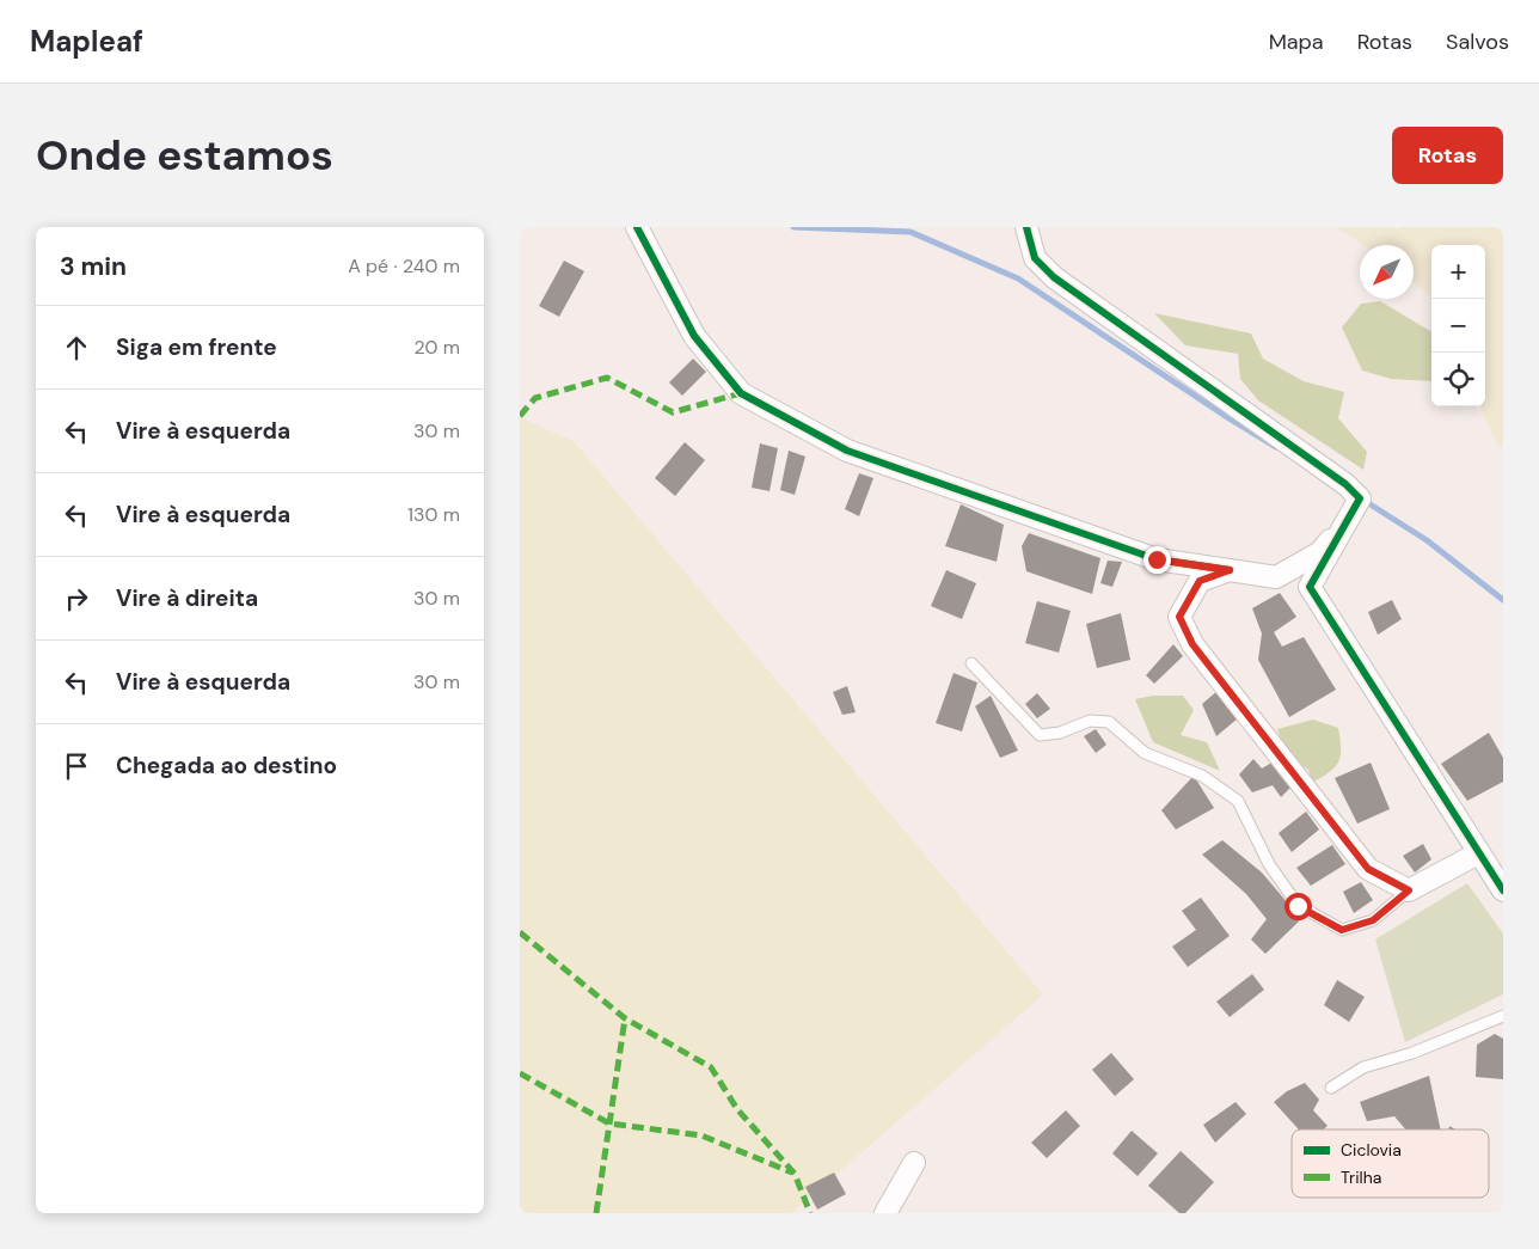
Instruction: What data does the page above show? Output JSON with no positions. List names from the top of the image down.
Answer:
{
  "legend": ["Ciclovia", "Trilha"],
  "north": "bottom left",
  "page": {
    "header": "Mapleaf",
    "nav": ["Mapa", "Rotas", "Salvos"],
    "buttons": "Rotas",
    "title": "Onde estamos",
    "heading": ["3 min", "A pé · 240 m"],
    "map_buttons": ["+", "−"],
    "list": [
      ["Siga em frente", "20 m"],
      ["Vire à esquerda", "30 m"],
      ["Vire à esquerda", "130 m"],
      ["Vire à direita", "30 m"],
      ["Vire à esquerda", "30 m"],
      "Chegada ao destino"
    ]
  }
}
